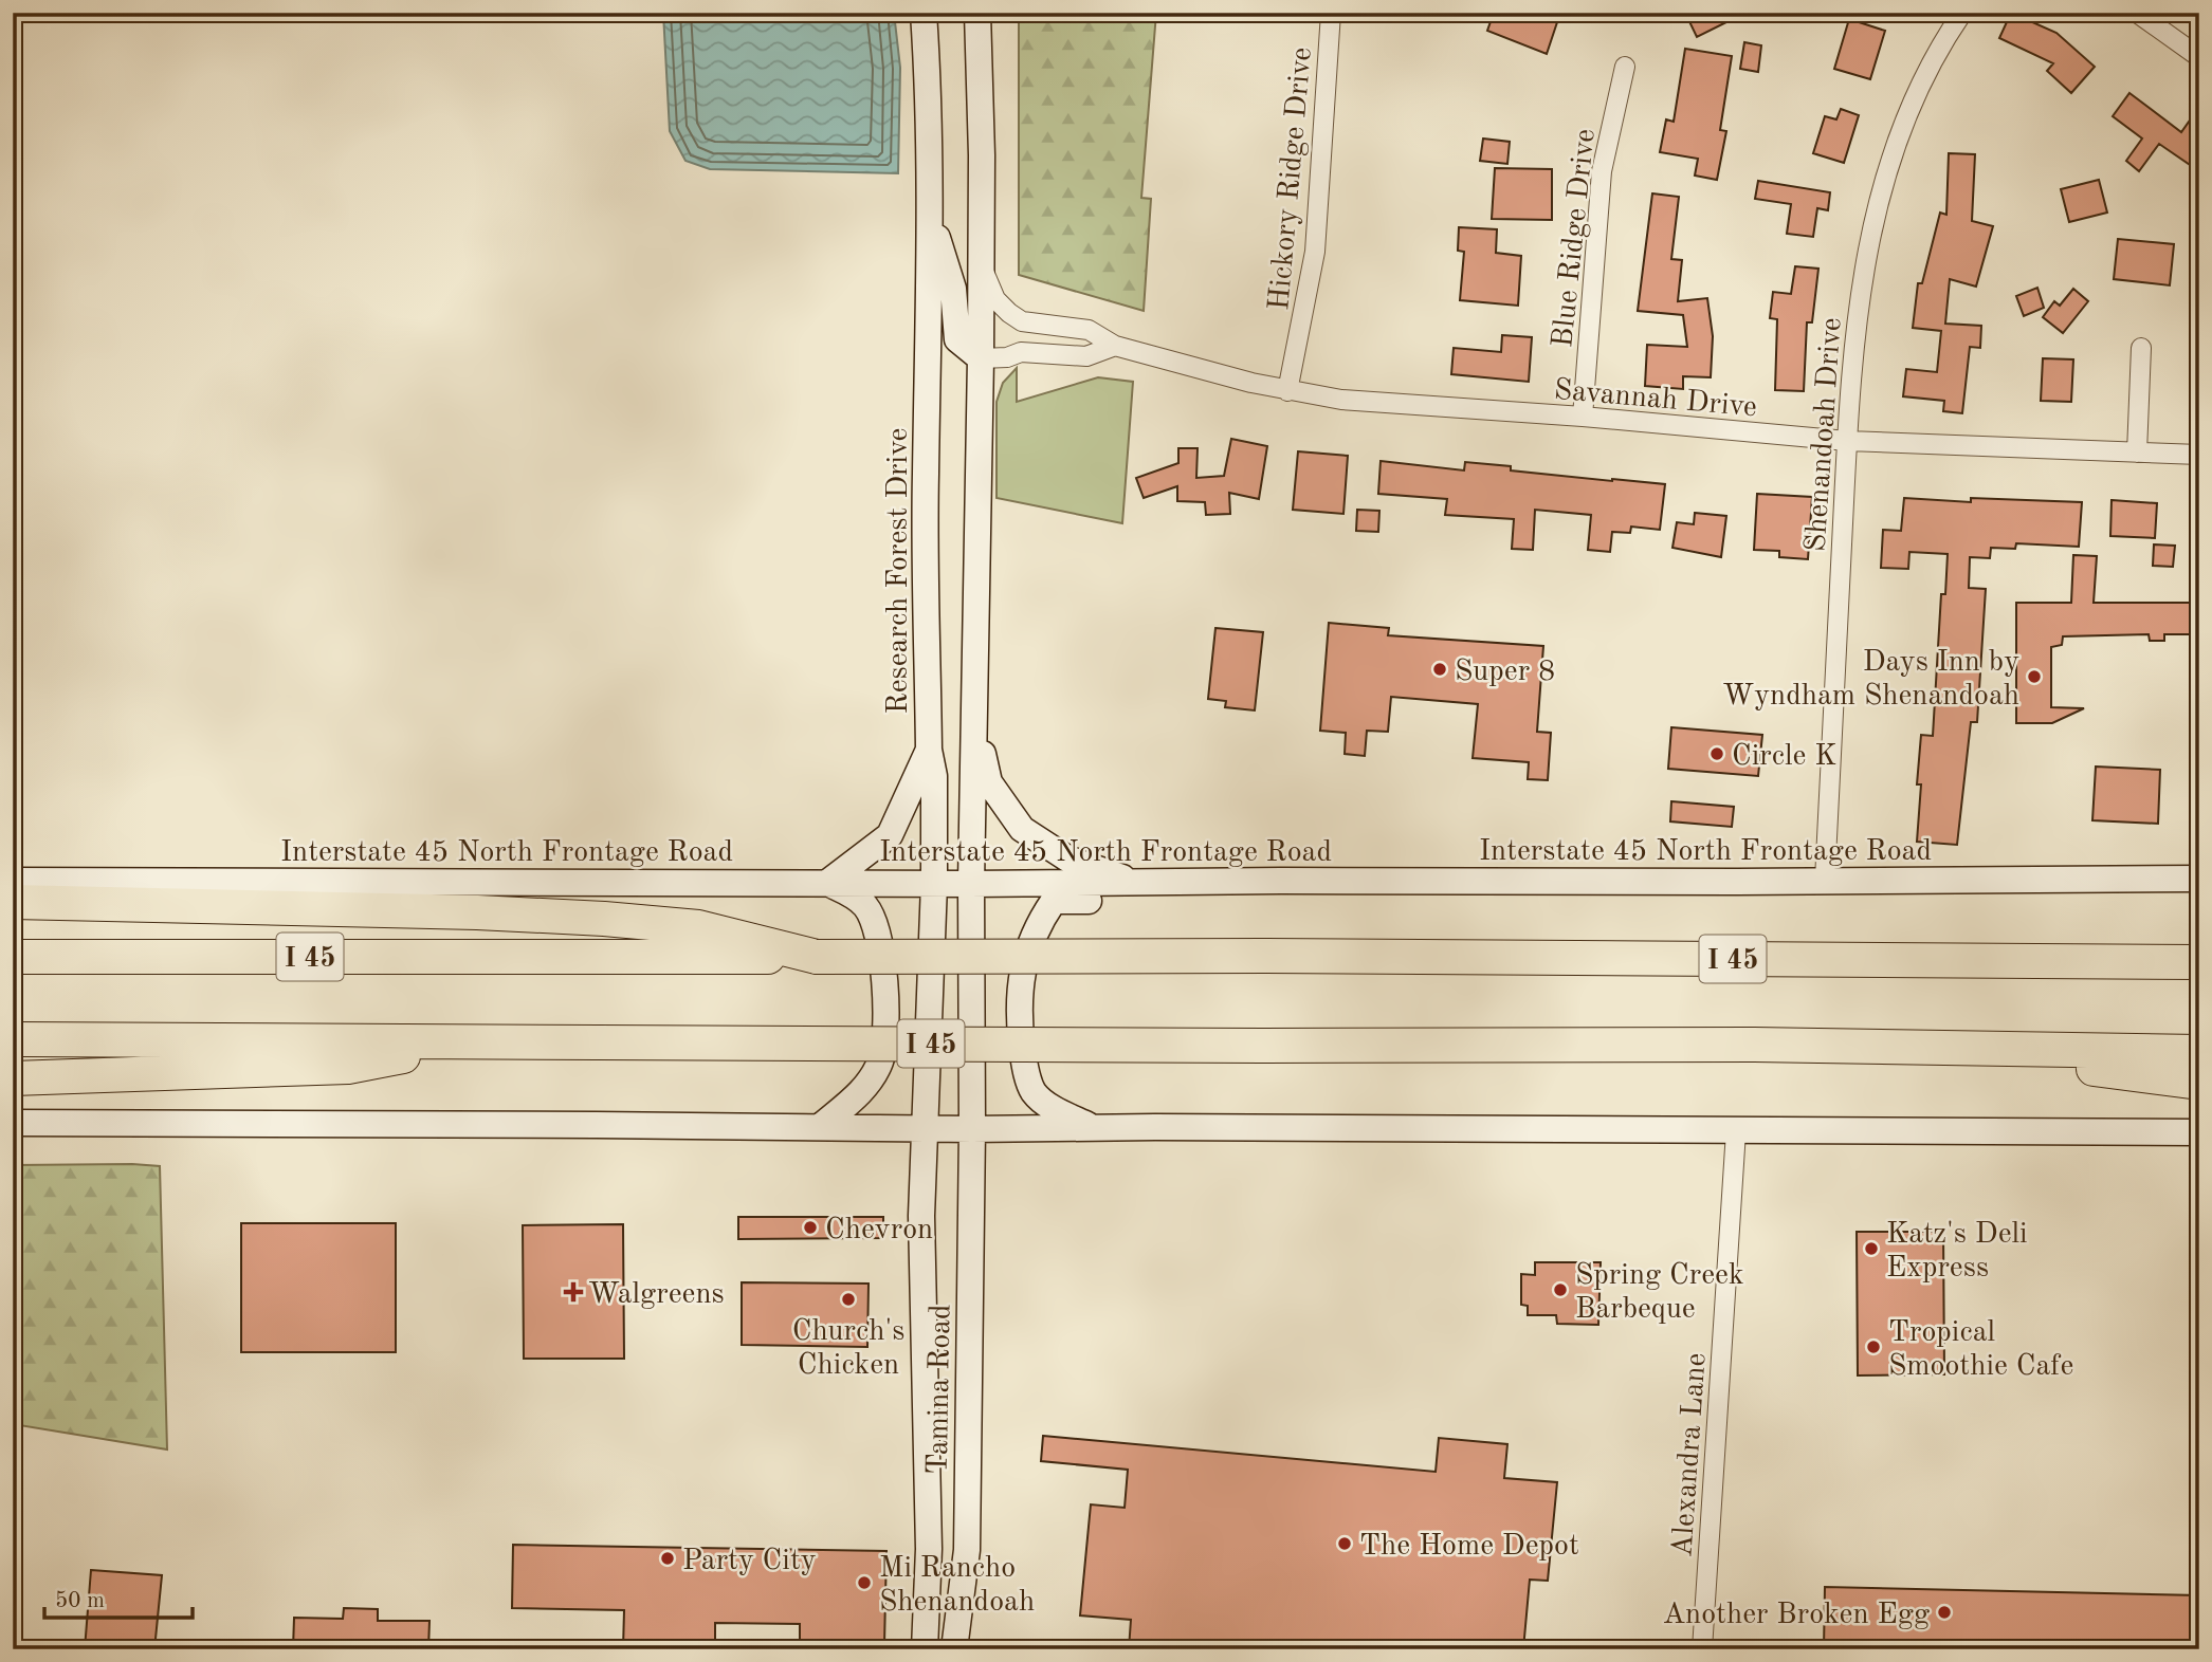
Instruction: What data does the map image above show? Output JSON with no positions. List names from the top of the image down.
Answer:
{
  "streets": {
    "highway": ["I 45"],
    "main road": ["Research Forest Drive", "Interstate 45 North Frontage Road", "Tamina Road"],
    "street": [
      "Hickory Ridge Drive",
      "Blue Ridge Drive",
      "Savannah Drive",
      "Shenandoah Drive",
      "Alexandra Lane"
    ]
  },
  "crossings": [
    ["Hickory Ridge Drive", "Savannah Drive"],
    ["Blue Ridge Drive", "Savannah Drive"],
    ["Savannah Drive", "Shenandoah Drive"],
    ["Shenandoah Drive", "Interstate 45 North Frontage Road"],
    ["Research Forest Drive", "Interstate 45 North Frontage Road"],
    ["Research Forest Drive", "Tamina Road"]
  ],
  "places": {
    "other": [
      "Super 8",
      "Days Inn by Wyndham Shenandoah",
      "Circle K",
      "Chevron",
      "Katz's Deli Express",
      "Spring Creek Barbeque",
      "Church's Chicken",
      "Tropical Smoothie Cafe",
      "The Home Depot",
      "Party City",
      "Mi Rancho Shenandoah",
      "Another Broken Egg"
    ],
    "health": ["Walgreens"]
  },
  "scale_bar": "50 m"
}
